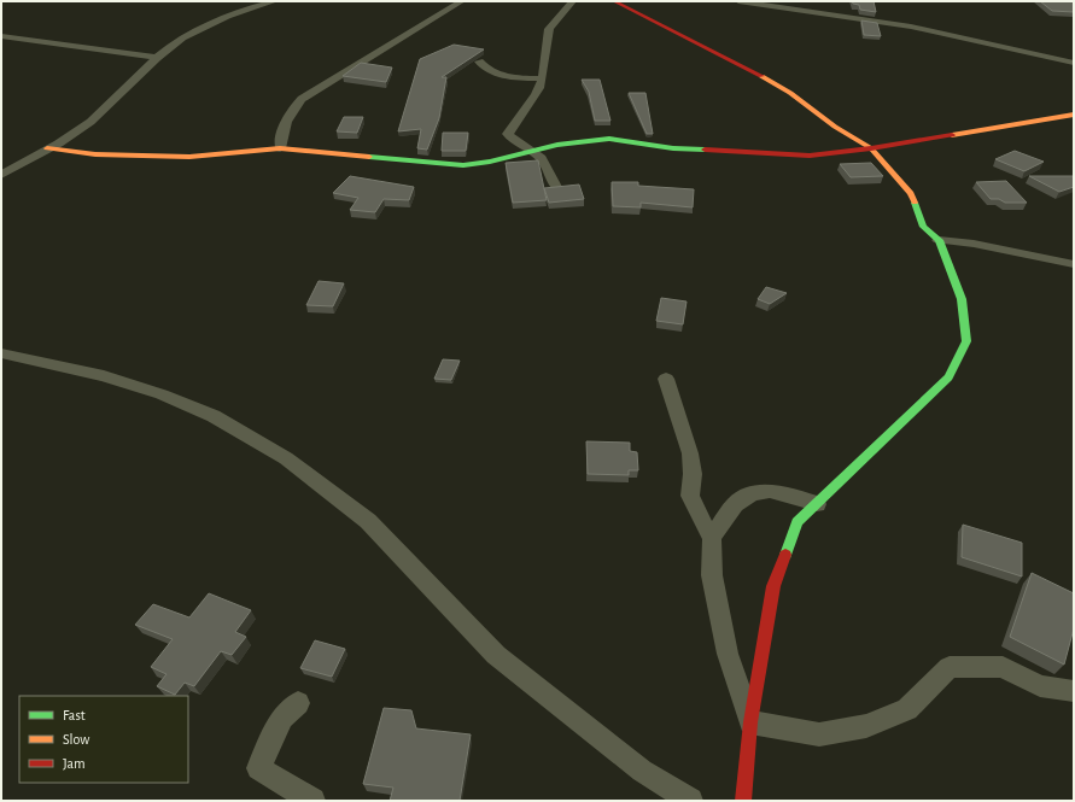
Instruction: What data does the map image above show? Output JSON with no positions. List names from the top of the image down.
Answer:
{
  "legend": ["Fast", "Slow", "Jam"]
}
